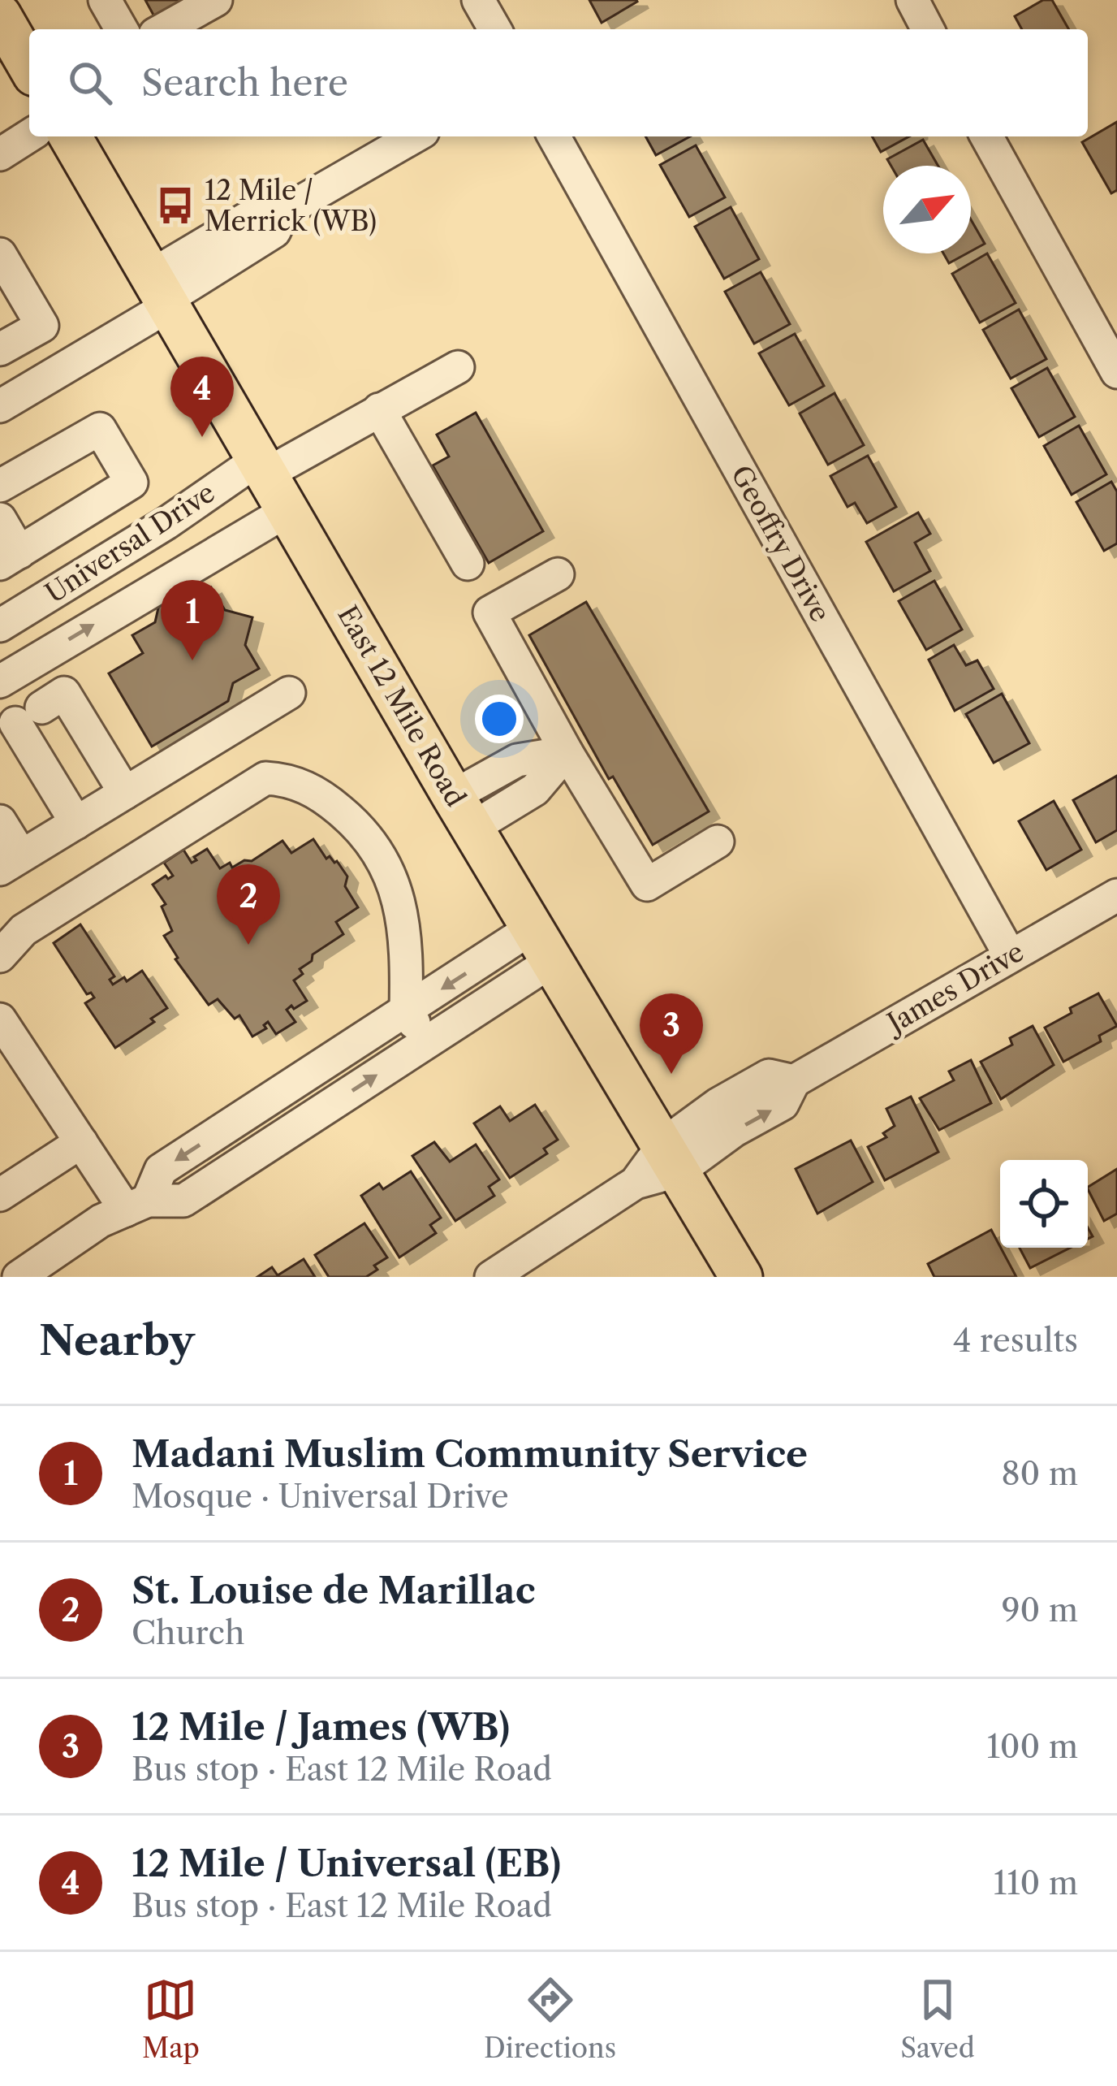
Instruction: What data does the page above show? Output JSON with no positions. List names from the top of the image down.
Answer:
{
  "streets": {
    "main road": ["East 12 Mile Road"],
    "street": ["Universal Drive", "Geoffry Drive", "James Drive"]
  },
  "crossings": [
    ["Universal Drive", "East 12 Mile Road"],
    ["Geoffry Drive", "James Drive"],
    ["East 12 Mile Road", "James Drive"]
  ],
  "places": {
    "bus stop": ["12 Mile / Merrick (WB)"]
  },
  "north": "top right",
  "page": {
    "search": "Search here",
    "pins": [
      "4",
      "1",
      "2",
      "3"
    ],
    "heading": ["Nearby", "4 results"],
    "list": [
      {
        "mark": "1",
        "name": "Madani Muslim Community Service",
        "note": "Mosque · Universal Drive",
        "value": "80 m"
      },
      {
        "mark": "2",
        "name": "St. Louise de Marillac",
        "note": "Church",
        "value": "90 m"
      },
      {
        "mark": "3",
        "name": "12 Mile / James (WB)",
        "note": "Bus stop · East 12 Mile Road",
        "value": "100 m"
      },
      {
        "mark": "4",
        "name": "12 Mile / Universal (EB)",
        "note": "Bus stop · East 12 Mile Road",
        "value": "110 m"
      }
    ],
    "nav": ["Map", "Directions", "Saved"]
  }
}
